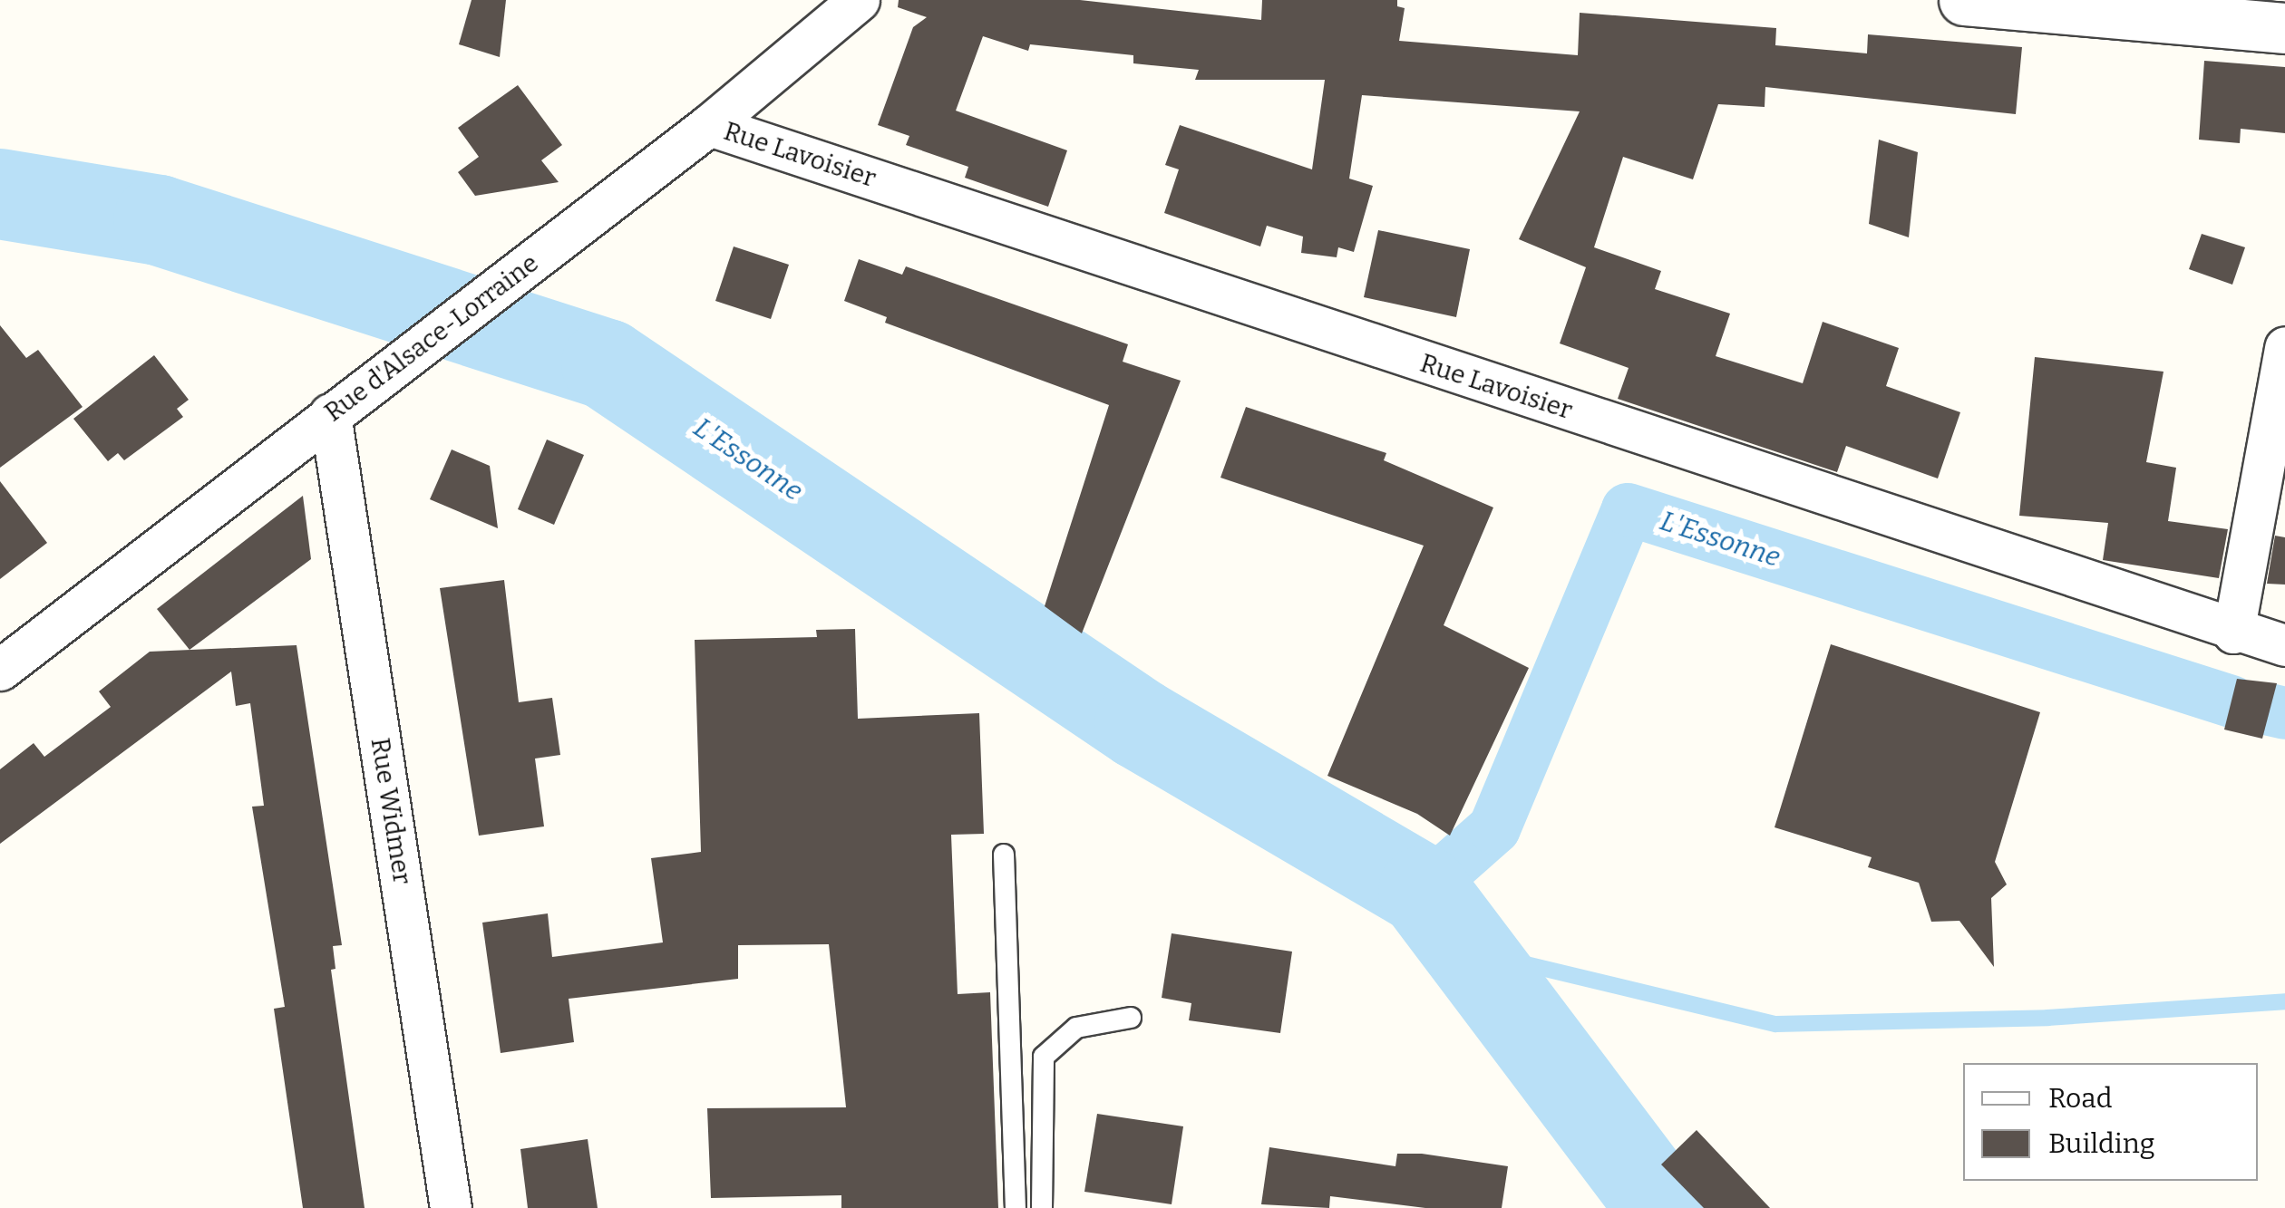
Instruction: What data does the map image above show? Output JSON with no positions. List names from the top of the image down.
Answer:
{
  "streets": {
    "street": ["Rue Lavoisier", "Rue d'Alsace-Lorraine", "Rue Widmer"]
  },
  "crossings": [
    ["Rue Lavoisier", "Rue d'Alsace-Lorraine"],
    ["Rue d'Alsace-Lorraine", "Rue Widmer"]
  ],
  "water": ["L'Essonne"],
  "legend": ["Road", "Building"]
}
